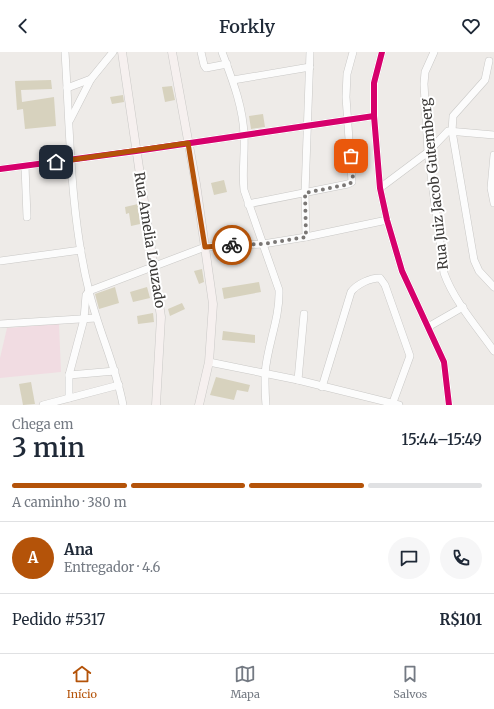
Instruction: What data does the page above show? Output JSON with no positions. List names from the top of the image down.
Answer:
{
  "streets": {
    "main road": ["Rua Amelia Louzado"],
    "street": ["Rua Juiz Jacob Gutemberg"]
  },
  "page": {
    "header": "Forkly",
    "heading": ["3 min", "Chega em", "15:44–15:49"],
    "panel": [
      "Ana",
      "Entregador · 4.6",
      "Pedido #5317",
      "R$101"
    ],
    "bar": "A caminho · 380 m",
    "round": "A",
    "tabs": ["Início", "Mapa", "Salvos"]
  }
}
